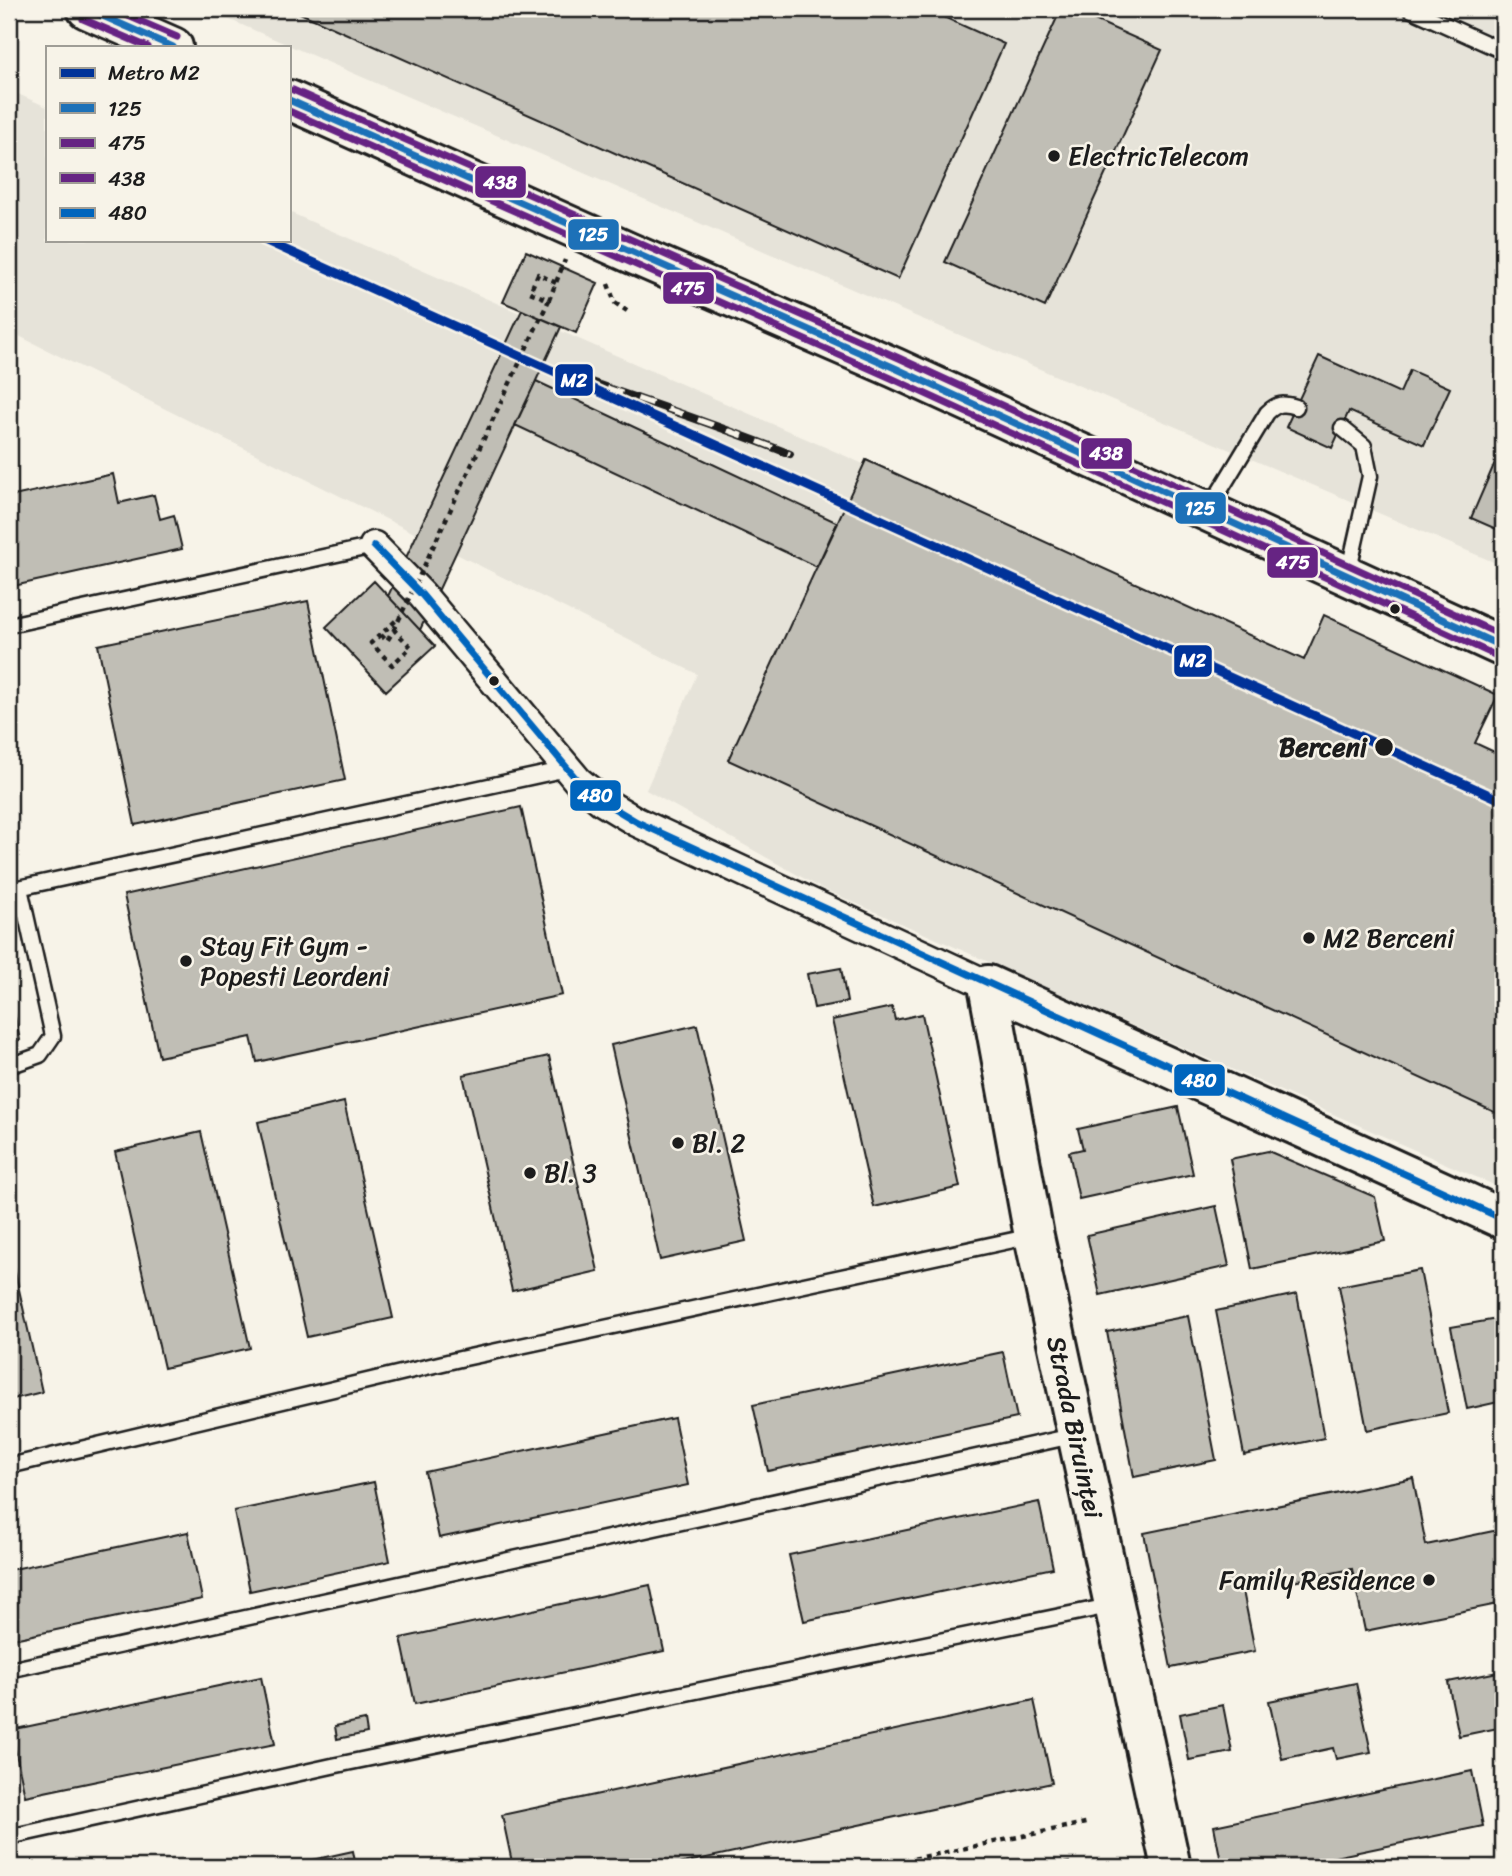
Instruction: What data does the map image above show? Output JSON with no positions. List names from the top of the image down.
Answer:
{
  "streets": {
    "street": ["Strada Biruinței"]
  },
  "places": [
    "ElectricTelecom",
    "Berceni",
    "M2 Berceni",
    "Stay Fit Gym - Popesti Leordeni",
    "Bl. 2",
    "Bl. 3",
    "Family Residence"
  ],
  "lines": [
    "transit line 125",
    "transit line 438",
    "transit line 475",
    "metro line M2",
    "transit line 480"
  ],
  "legend": [
    "Metro M2",
    "125",
    "475",
    "438",
    "480"
  ]
}
